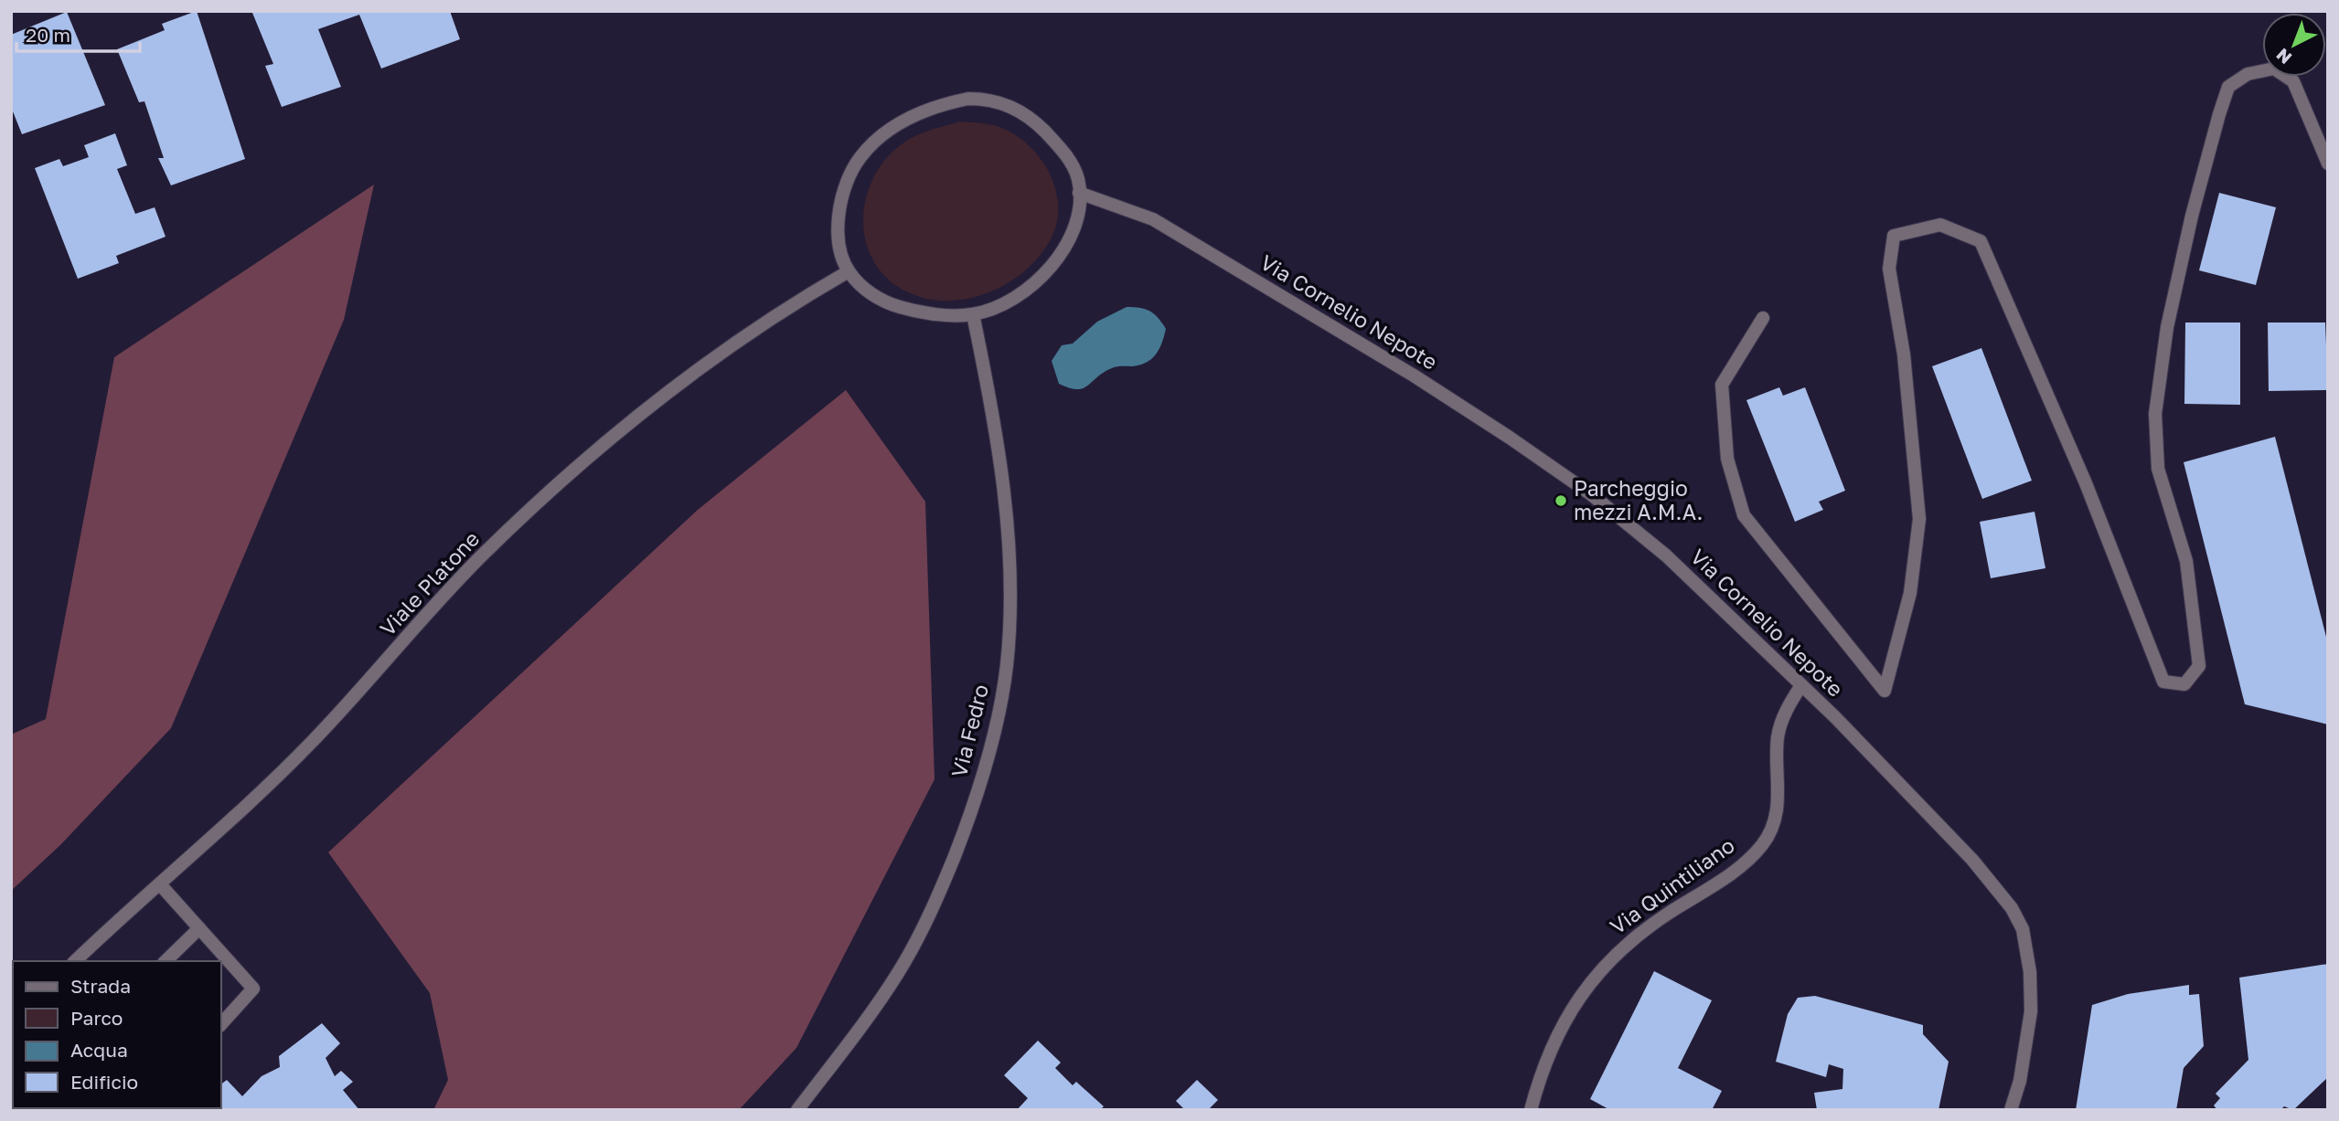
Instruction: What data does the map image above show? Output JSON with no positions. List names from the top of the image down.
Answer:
{
  "streets": {
    "street": [
      "Via Cornelio Nepote",
      "Viale Platone",
      "Via Fedro",
      "Via Quintiliano"
    ]
  },
  "crossings": [
    ["Via Cornelio Nepote", "Viale Platone"],
    ["Via Cornelio Nepote", "Via Fedro"],
    ["Via Cornelio Nepote", "Via Quintiliano"],
    ["Viale Platone", "Via Fedro"]
  ],
  "places": ["Parcheggio mezzi A.M.A."],
  "legend": [
    "Strada",
    "Parco",
    "Acqua",
    "Edificio"
  ],
  "scale_bar": "20 m",
  "north": "bottom left"
}
